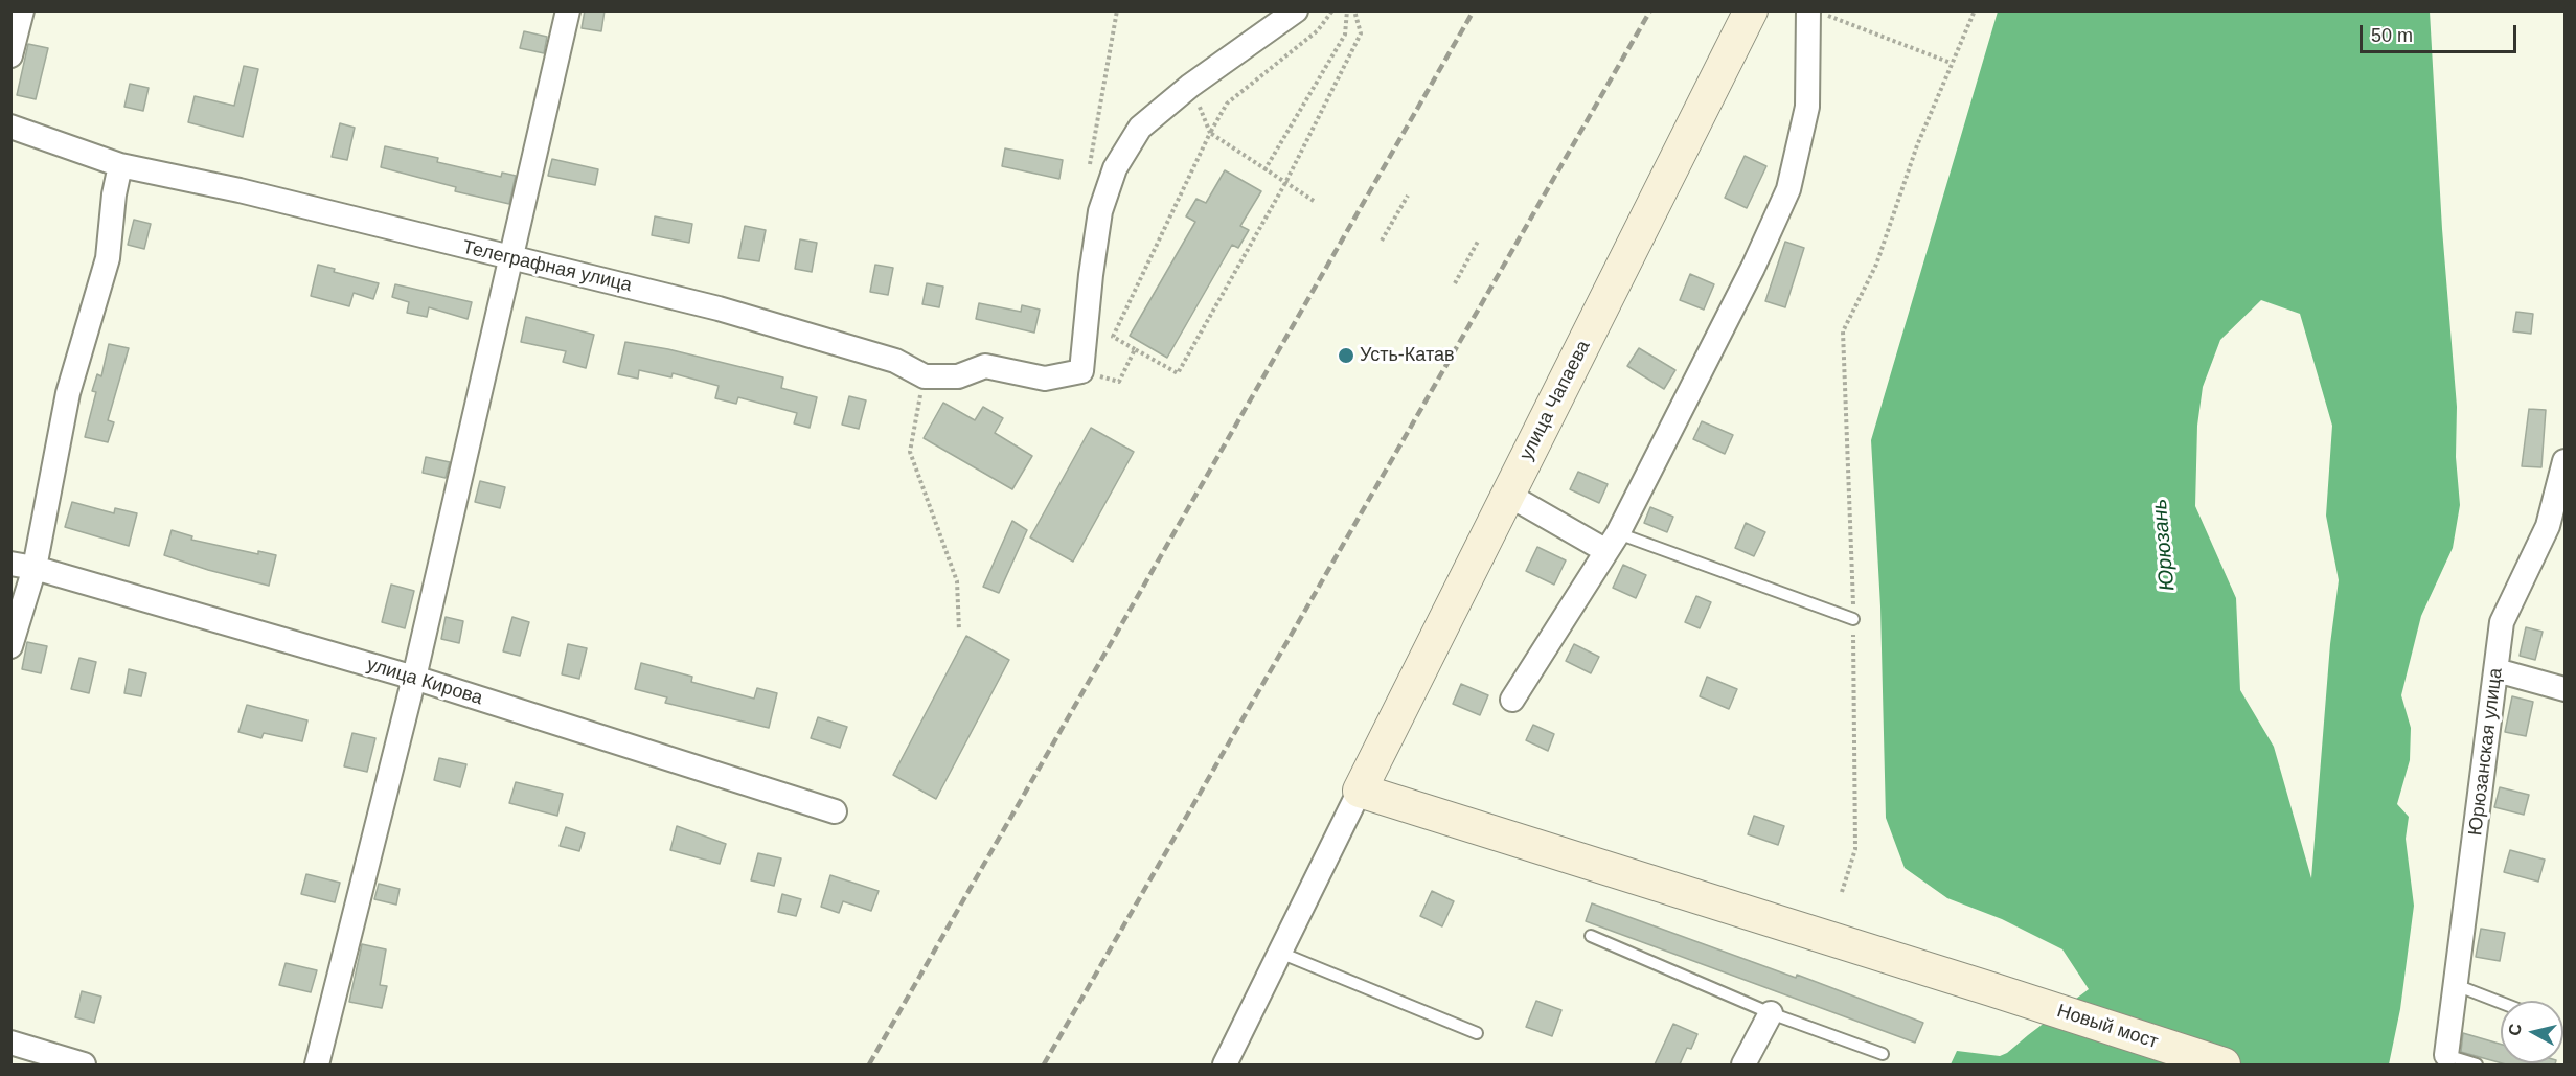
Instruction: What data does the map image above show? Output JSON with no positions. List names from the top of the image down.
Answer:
{
  "streets": {
    "main road": ["улица Чапаева", "Новый мост"],
    "street": ["Телеграфная улица", "улица Кирова", "Юрюзанская улица"]
  },
  "crossings": [
    ["улица Чапаева", "Новый мост"]
  ],
  "water": ["Юрюзань"],
  "places": ["Усть-Катав"],
  "scale_bar": "50 m",
  "north": "left"
}
